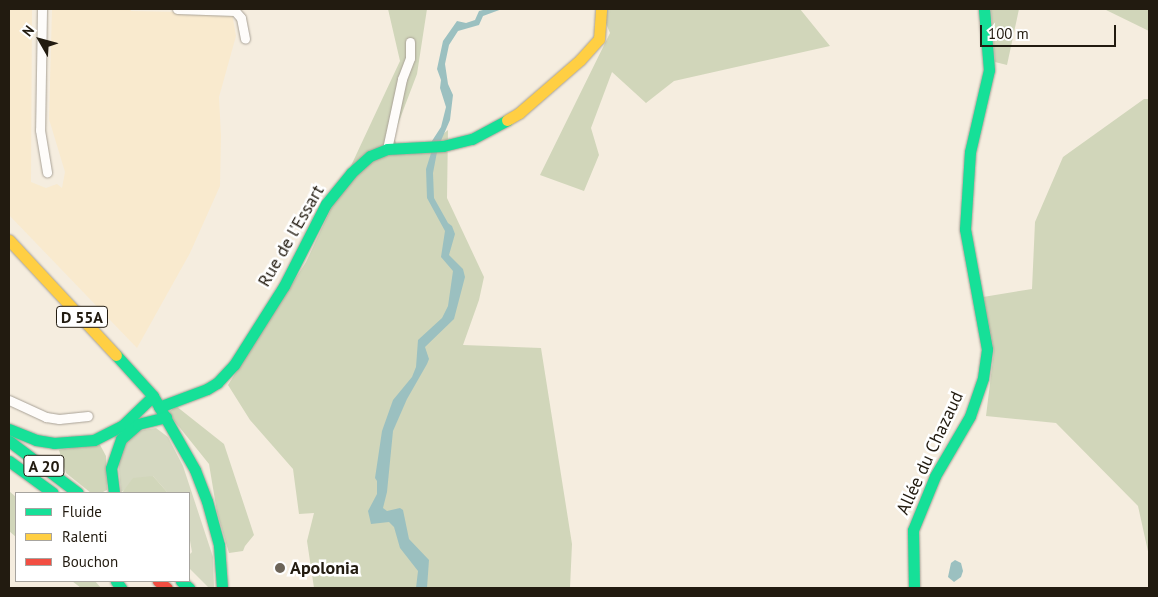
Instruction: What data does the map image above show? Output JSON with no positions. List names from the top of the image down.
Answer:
{
  "streets": {
    "main road": [
      "Rue de l'Essart",
      "D 55A",
      "Allée du Chazaud",
      "A 20"
    ]
  },
  "crossings": [
    ["Rue de l'Essart", "D 55A"]
  ],
  "places": ["Apolonia"],
  "legend": ["Fluide", "Ralenti", "Bouchon"],
  "scale_bar": "100 m",
  "north": "top left"
}
